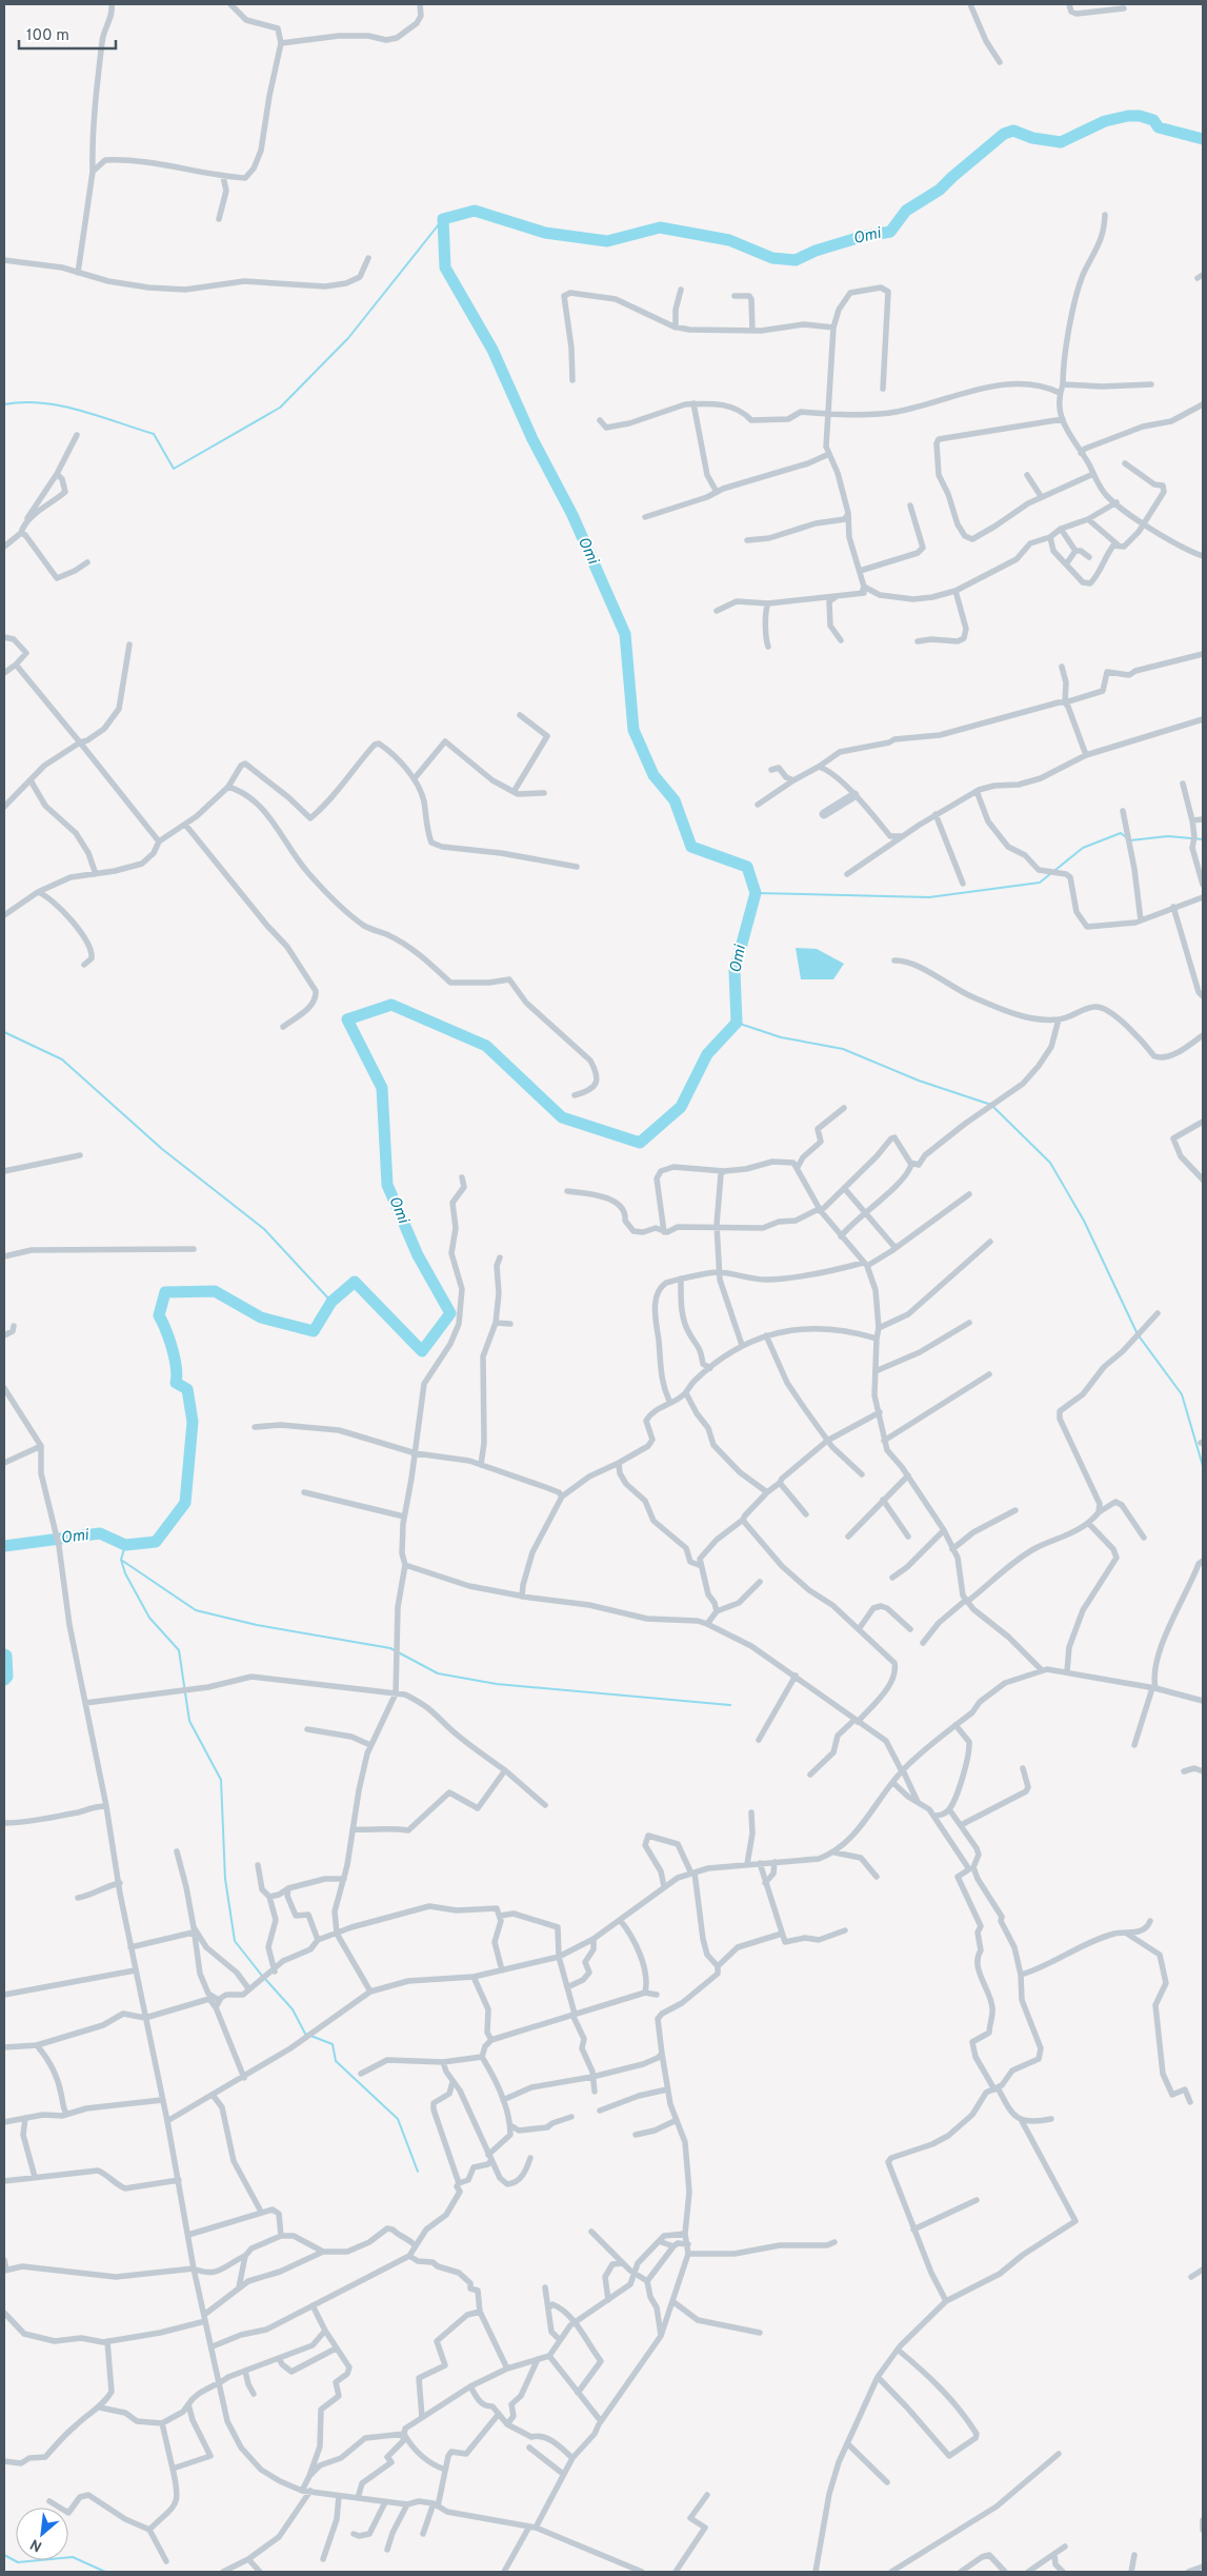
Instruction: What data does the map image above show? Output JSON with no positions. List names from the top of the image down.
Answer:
{
  "water": ["Omi"],
  "scale_bar": "100 m",
  "north": "bottom left"
}
